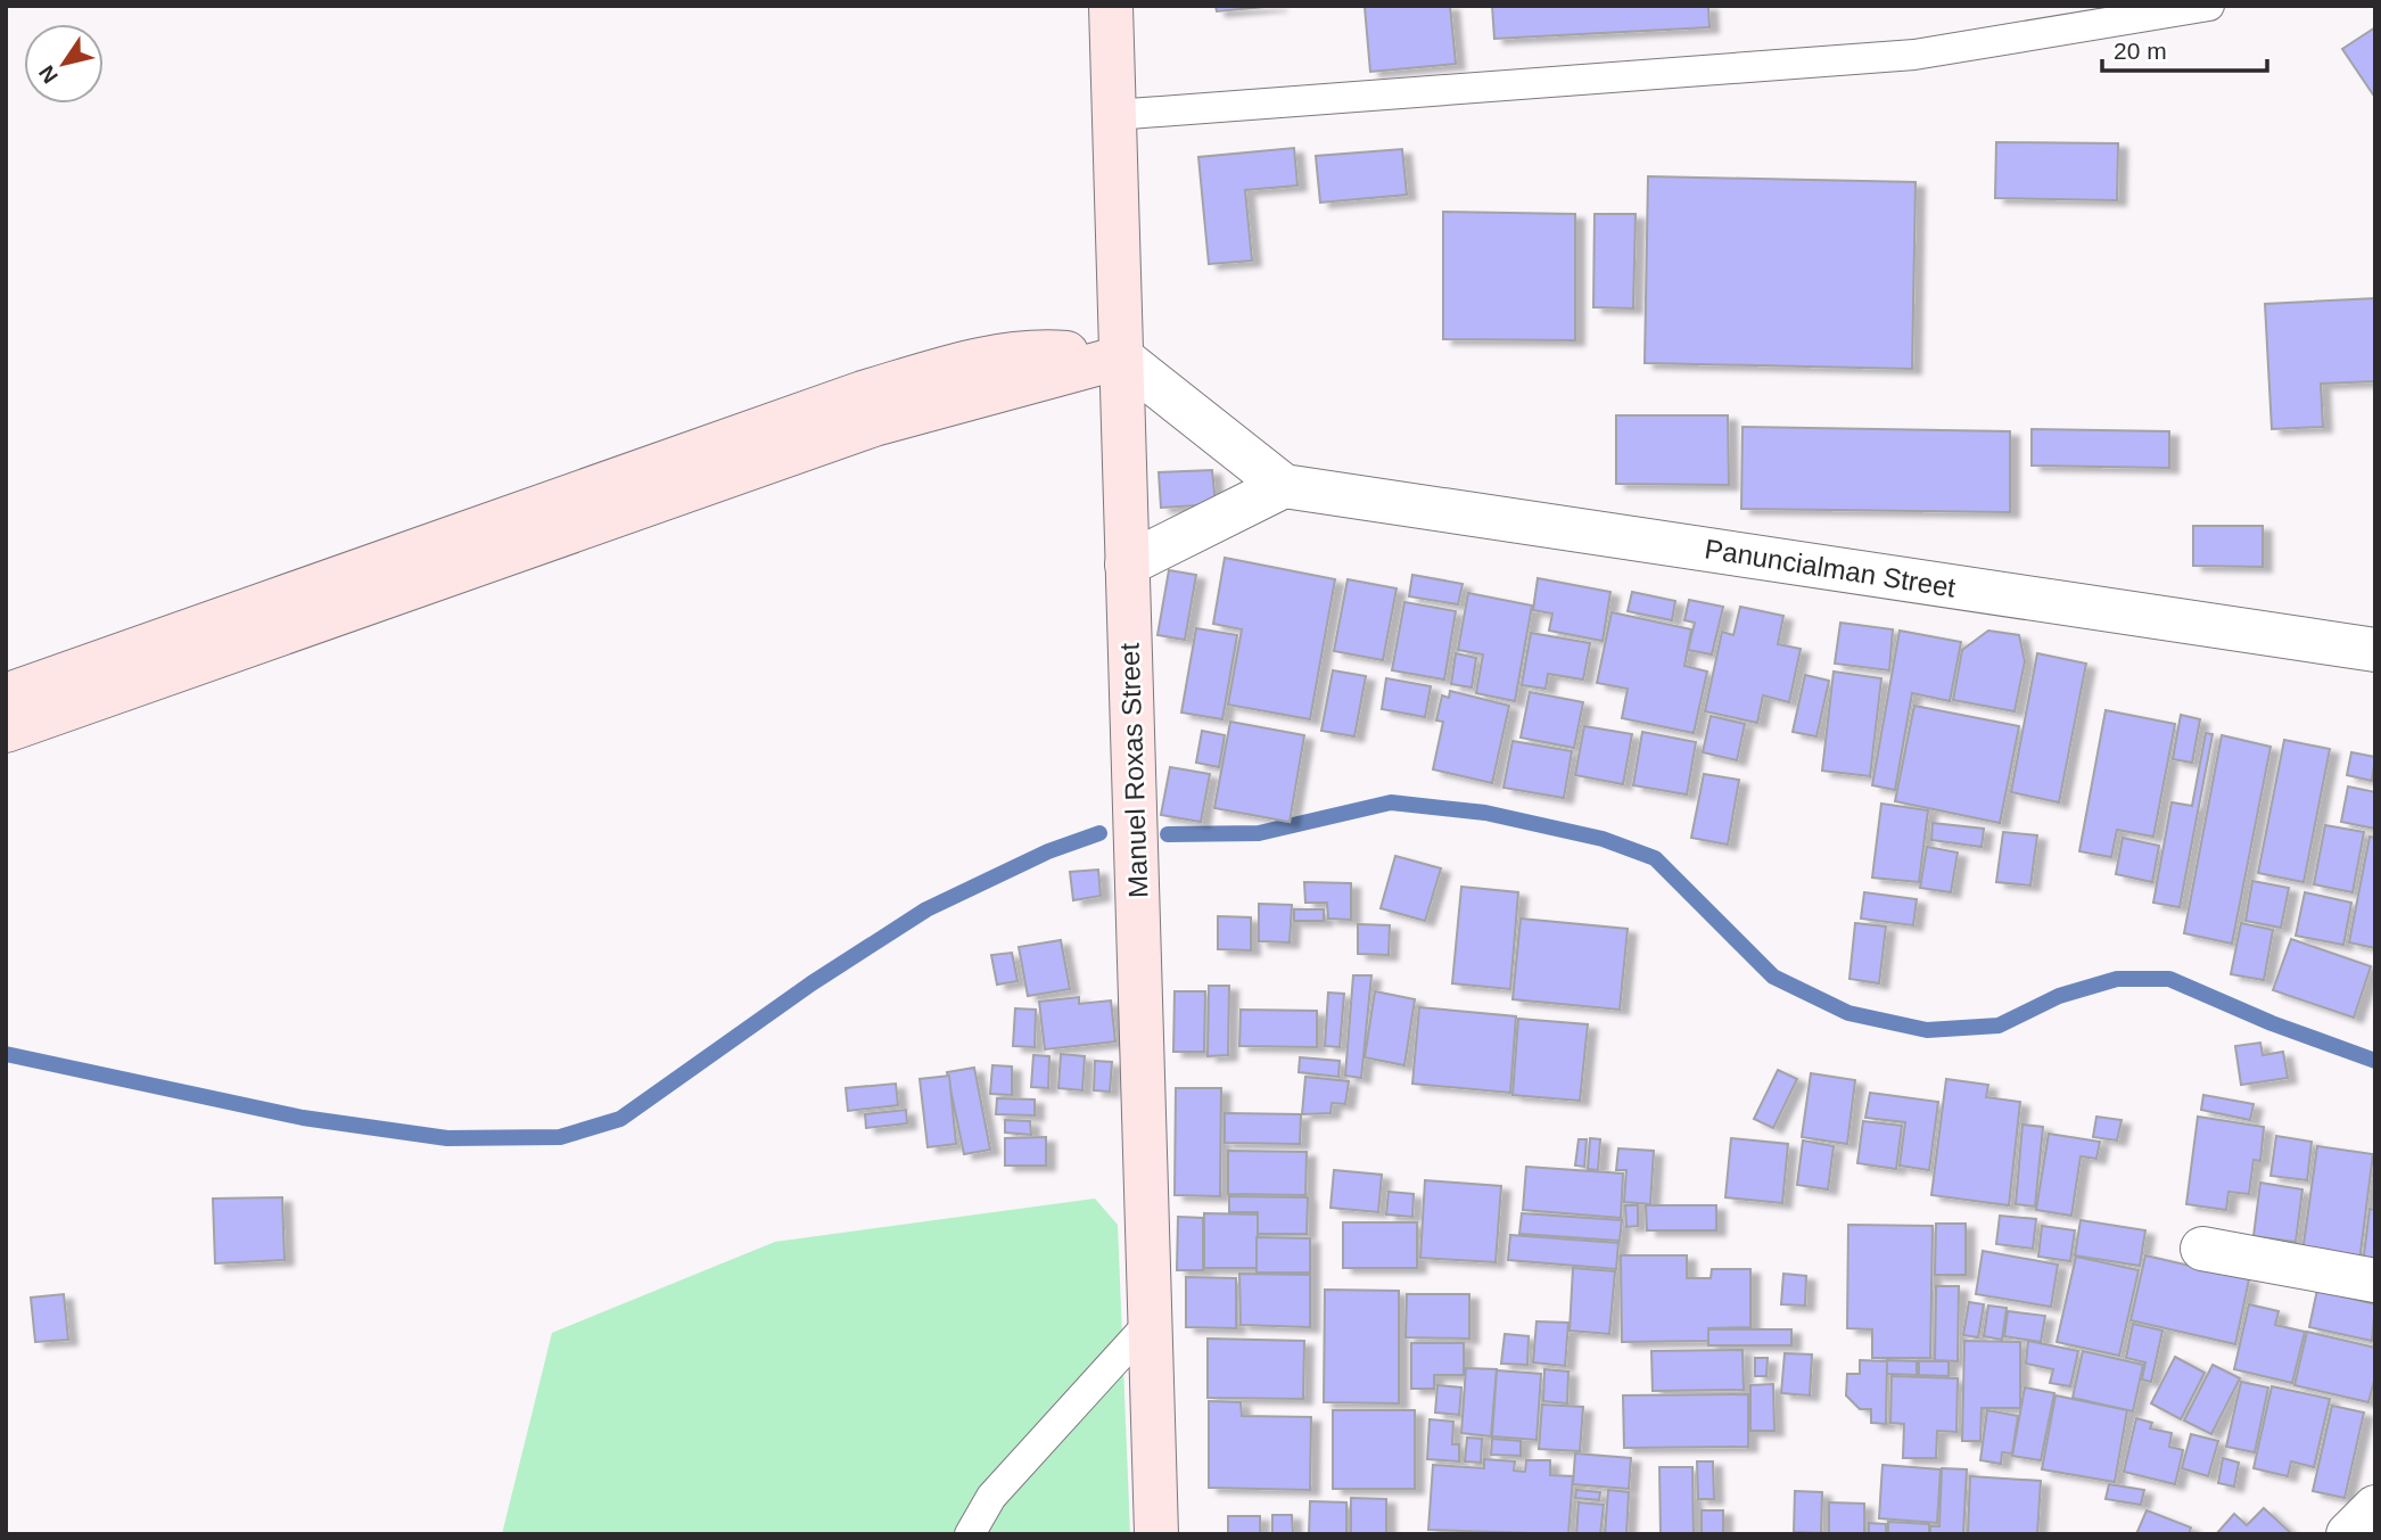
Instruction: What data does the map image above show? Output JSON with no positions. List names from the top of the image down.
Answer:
{
  "streets": {
    "street": ["Panuncialman Street", "Manuel Roxas Street"]
  },
  "crossings": [
    ["Panuncialman Street", "Manuel Roxas Street"]
  ],
  "scale_bar": "20 m",
  "north": "bottom left"
}
